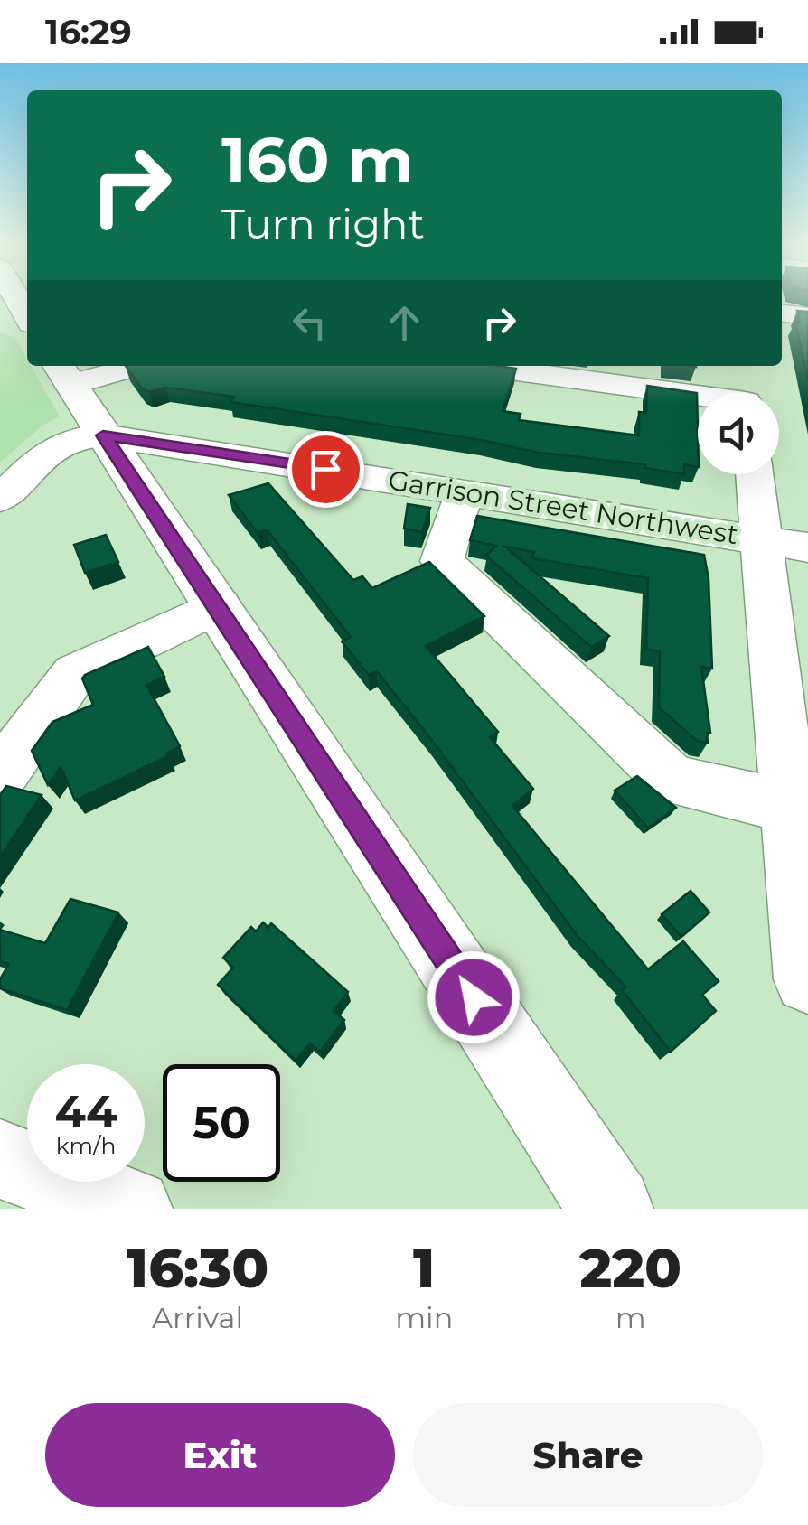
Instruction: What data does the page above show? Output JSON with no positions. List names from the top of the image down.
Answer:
{
  "streets": {
    "street": ["Garrison Street Northwest"]
  },
  "page": {
    "status": "16:29",
    "turn": ["160 m", "Turn right"],
    "speed": "44 km/h",
    "limit": "50",
    "eta": [
      "16:30",
      "Arrival",
      "1",
      "min",
      "220",
      "m"
    ],
    "buttons": ["Exit", "Share"]
  }
}
